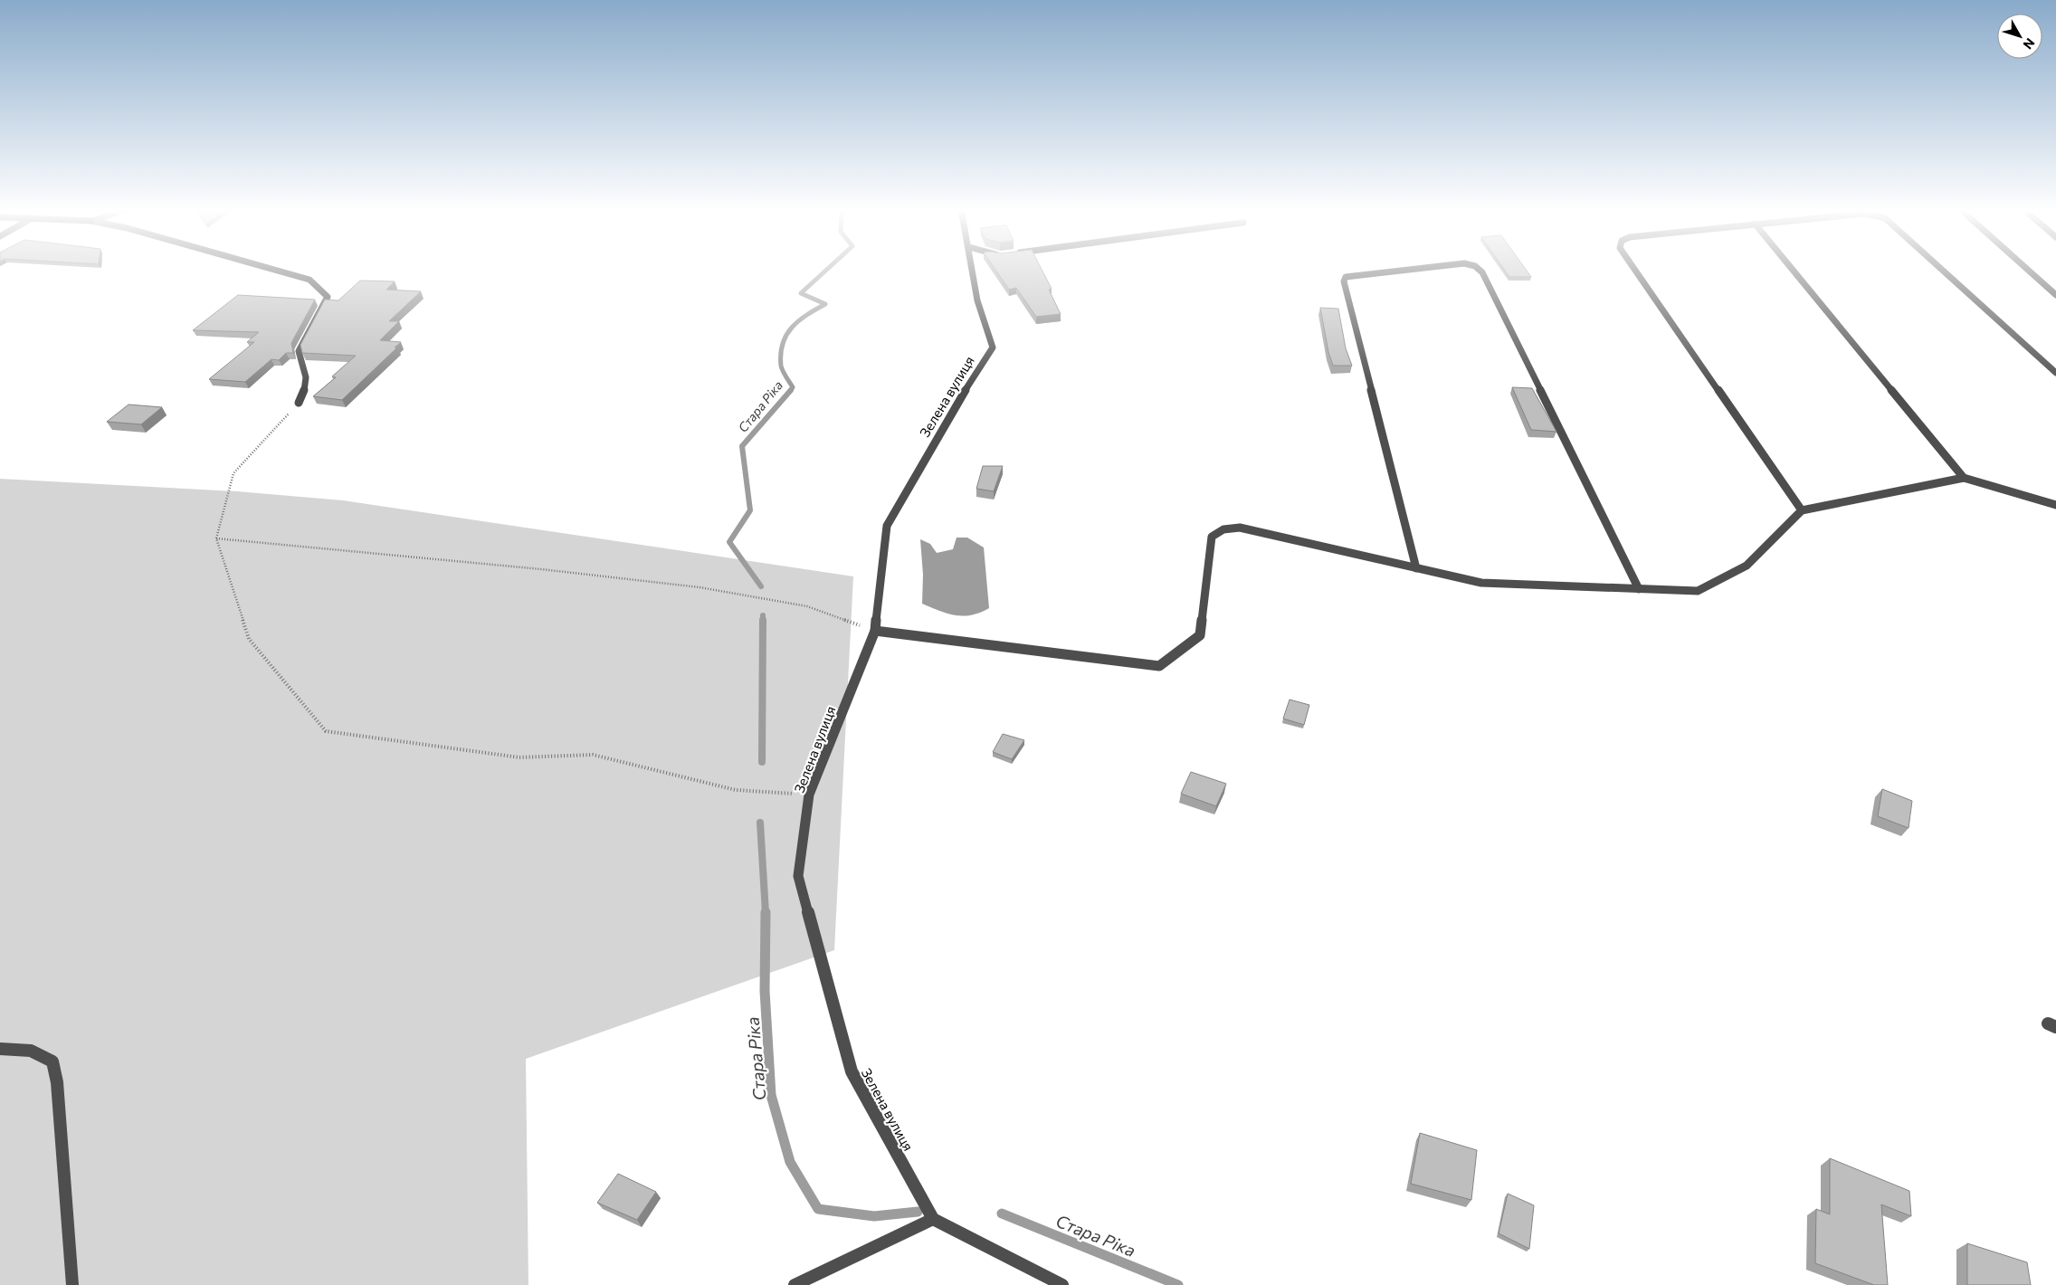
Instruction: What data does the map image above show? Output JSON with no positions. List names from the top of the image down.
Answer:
{
  "streets": {
    "street": ["Зелена вулиця"]
  },
  "water": ["Стара Ріка"],
  "north": "bottom right"
}
